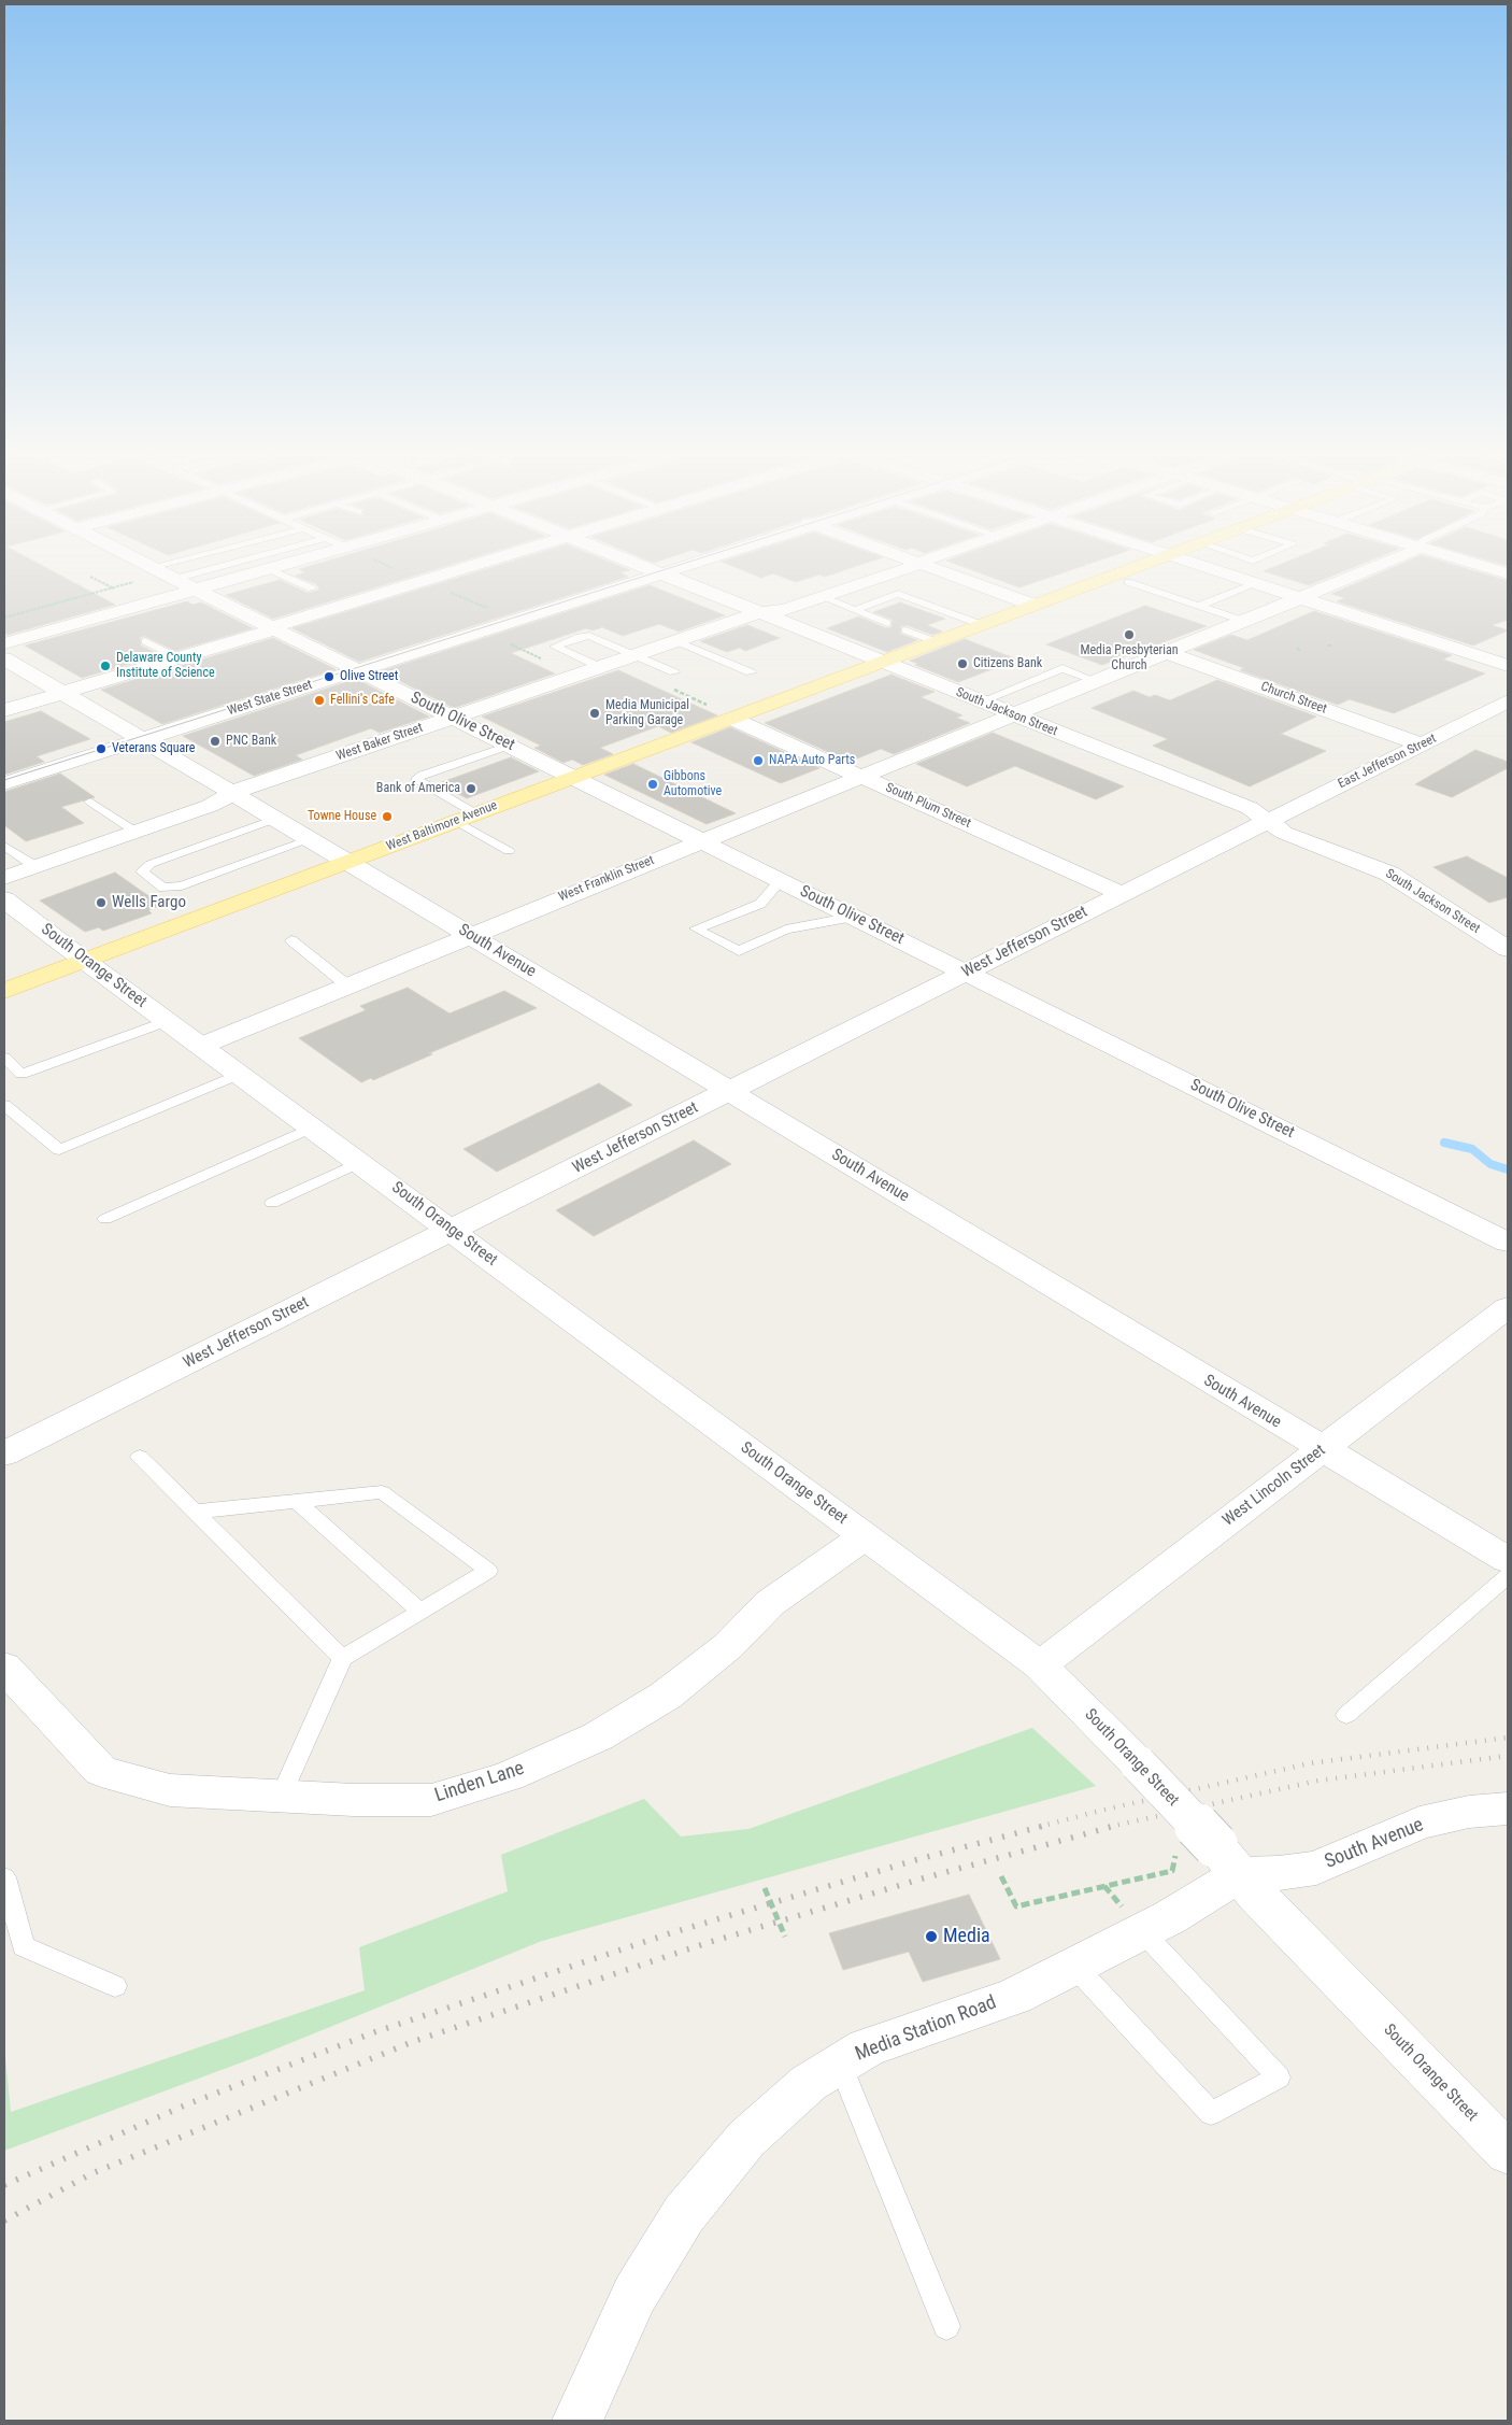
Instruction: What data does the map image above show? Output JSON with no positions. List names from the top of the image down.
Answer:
{
  "streets": {
    "main road": ["West Baltimore Avenue"],
    "street": [
      "West State Street",
      "Church Street",
      "South Jackson Street",
      "South Olive Street",
      "West Baker Street",
      "East Jefferson Street",
      "South Plum Street",
      "West Franklin Street",
      "West Jefferson Street",
      "South Avenue",
      "South Orange Street",
      "West Lincoln Street",
      "Linden Lane",
      "Media Station Road"
    ]
  },
  "crossings": [
    ["West State Street", "South Jackson Street"],
    ["West State Street", "South Olive Street"],
    ["Church Street", "East Jefferson Street"],
    ["Church Street", "West Franklin Street"],
    ["South Jackson Street", "West Baker Street"],
    ["South Jackson Street", "East Jefferson Street"],
    ["South Jackson Street", "West Baltimore Avenue"],
    ["South Jackson Street", "West Franklin Street"],
    ["South Jackson Street", "West Jefferson Street"],
    ["South Olive Street", "West Baker Street"],
    ["South Olive Street", "West Baltimore Avenue"],
    ["South Olive Street", "West Franklin Street"],
    ["South Olive Street", "West Jefferson Street"],
    ["West Baker Street", "South Avenue"],
    ["East Jefferson Street", "West Jefferson Street"],
    ["South Plum Street", "West Baltimore Avenue"],
    ["South Plum Street", "West Franklin Street"],
    ["South Plum Street", "West Jefferson Street"],
    ["West Baltimore Avenue", "South Avenue"],
    ["West Baltimore Avenue", "South Orange Street"],
    ["West Franklin Street", "South Avenue"],
    ["West Franklin Street", "South Orange Street"],
    ["West Jefferson Street", "South Avenue"],
    ["West Jefferson Street", "South Orange Street"],
    ["South Avenue", "South Orange Street"],
    ["South Avenue", "West Lincoln Street"],
    ["South Avenue", "Media Station Road"],
    ["South Orange Street", "West Lincoln Street"],
    ["South Orange Street", "Linden Lane"],
    ["South Orange Street", "Media Station Road"]
  ],
  "places": [
    "Media Presbyterian Church",
    "Citizens Bank",
    "Delaware County Institute of Science",
    "Olive Street",
    "Fellini's Cafe",
    "Media Municipal Parking Garage",
    "PNC Bank",
    "Veterans Square",
    "NAPA Auto Parts",
    "Gibbons Automotive",
    "Bank of America",
    "Towne House",
    "Wells Fargo",
    "Media"
  ]
}
